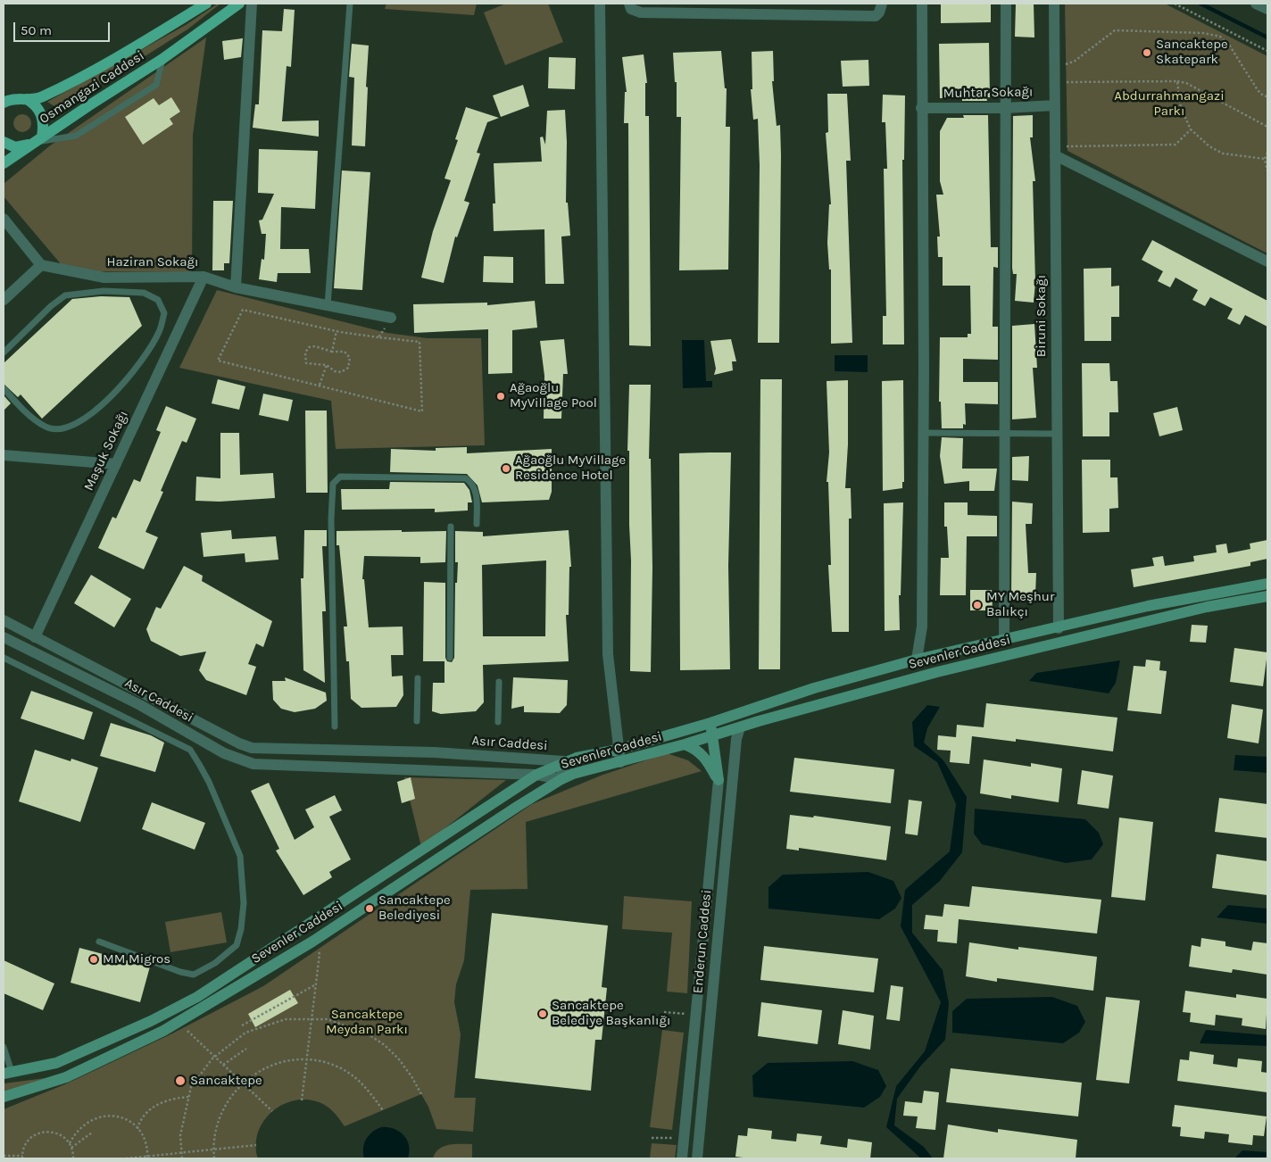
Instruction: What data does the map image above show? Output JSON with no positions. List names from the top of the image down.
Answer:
{
  "streets": {
    "main road": ["Osmangazi Caddesi", "Sevenler Caddesi"],
    "street": [
      "Muhtar Sokağı",
      "Haziran Sokağı",
      "Biruni Sokağı",
      "Maşuk Sokağı",
      "Asır Caddesi",
      "Enderun Caddesi"
    ]
  },
  "crossings": [
    ["Muhtar Sokağı", "Biruni Sokağı"],
    ["Haziran Sokağı", "Maşuk Sokağı"],
    ["Biruni Sokağı", "Sevenler Caddesi"],
    ["Maşuk Sokağı", "Asır Caddesi"],
    ["Sevenler Caddesi", "Asır Caddesi"],
    ["Sevenler Caddesi", "Enderun Caddesi"]
  ],
  "parks": ["Abdurrahmangazi Parkı", "Sancaktepe Meydan Parkı"],
  "places": [
    "Sancaktepe Skatepark",
    "Ağaoğlu MyVillage Pool",
    "Ağaoğlu MyVillage Residence Hotel",
    "MY Meşhur Balıkçı",
    "Sancaktepe Belediyesi",
    "MM Migros",
    "Sancaktepe Belediye Başkanlığı",
    "Sancaktepe"
  ],
  "scale_bar": "50 m"
}
